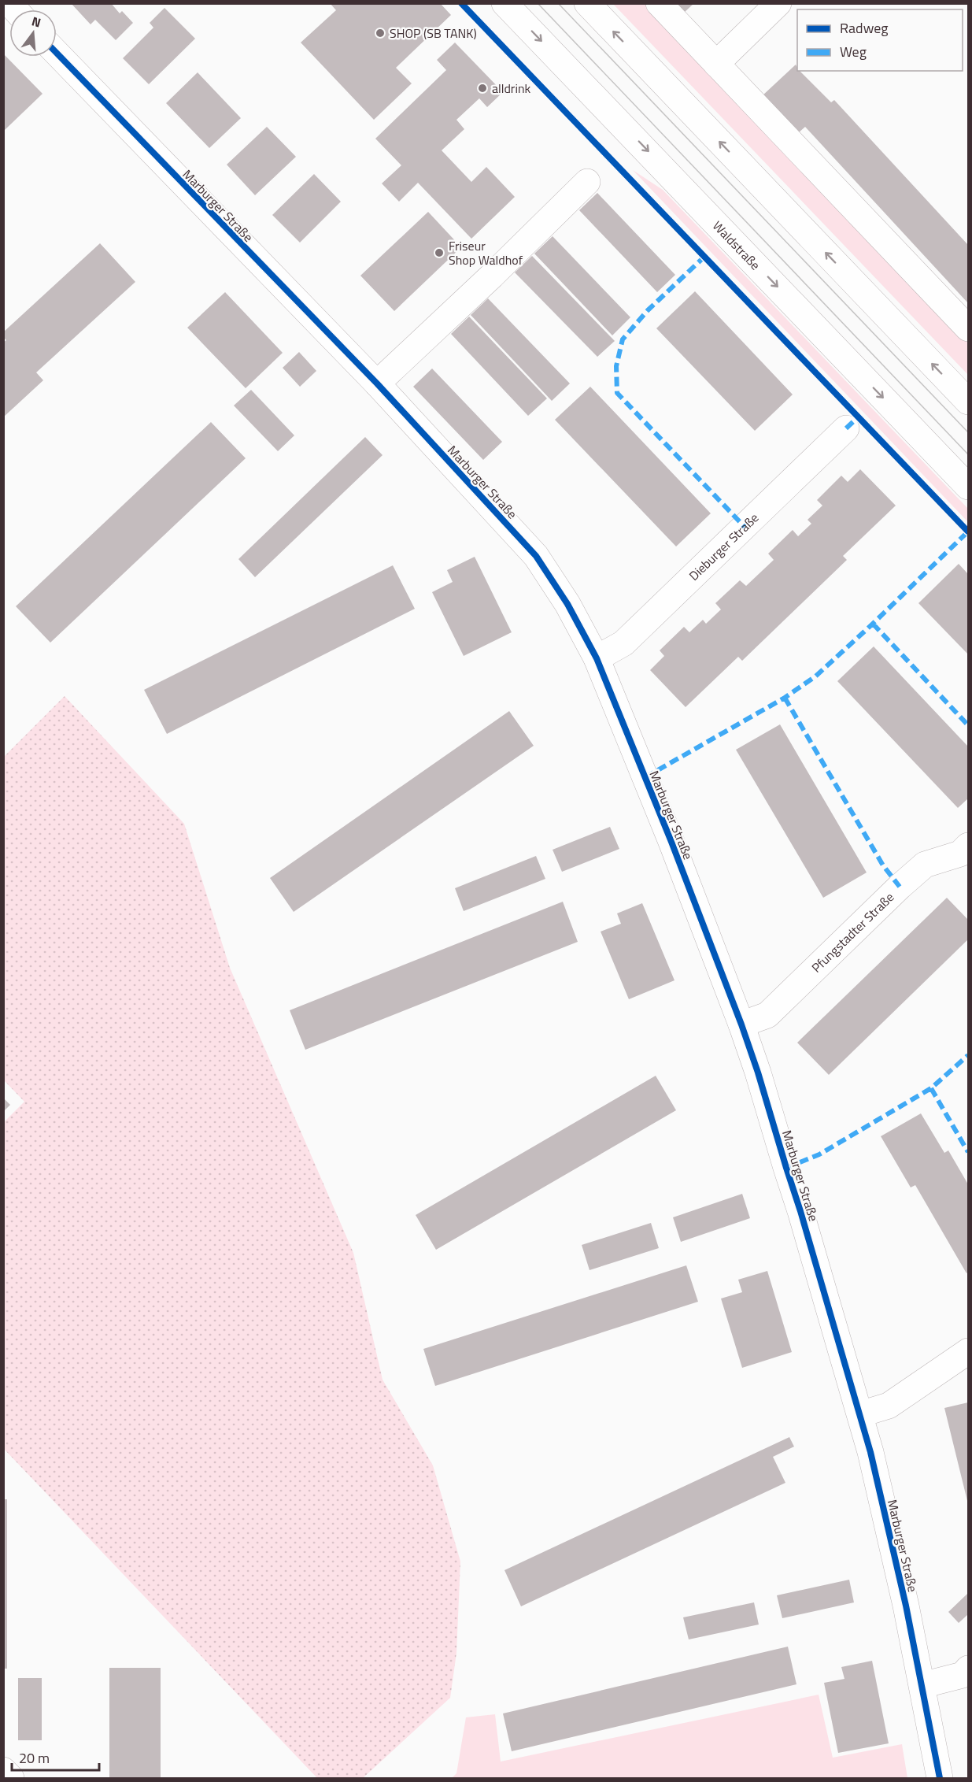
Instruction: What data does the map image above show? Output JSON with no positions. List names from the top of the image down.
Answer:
{
  "streets": {
    "street": [
      "Marburger Straße",
      "Waldstraße",
      "Dieburger Straße",
      "Pfungstadter Straße"
    ]
  },
  "crossings": [
    ["Marburger Straße", "Dieburger Straße"],
    ["Marburger Straße", "Pfungstadter Straße"]
  ],
  "places": ["SHOP (SB TANK)", "alldrink", "Friseur Shop Waldhof"],
  "legend": ["Radweg", "Weg"],
  "scale_bar": "20 m",
  "north": "top"
}
